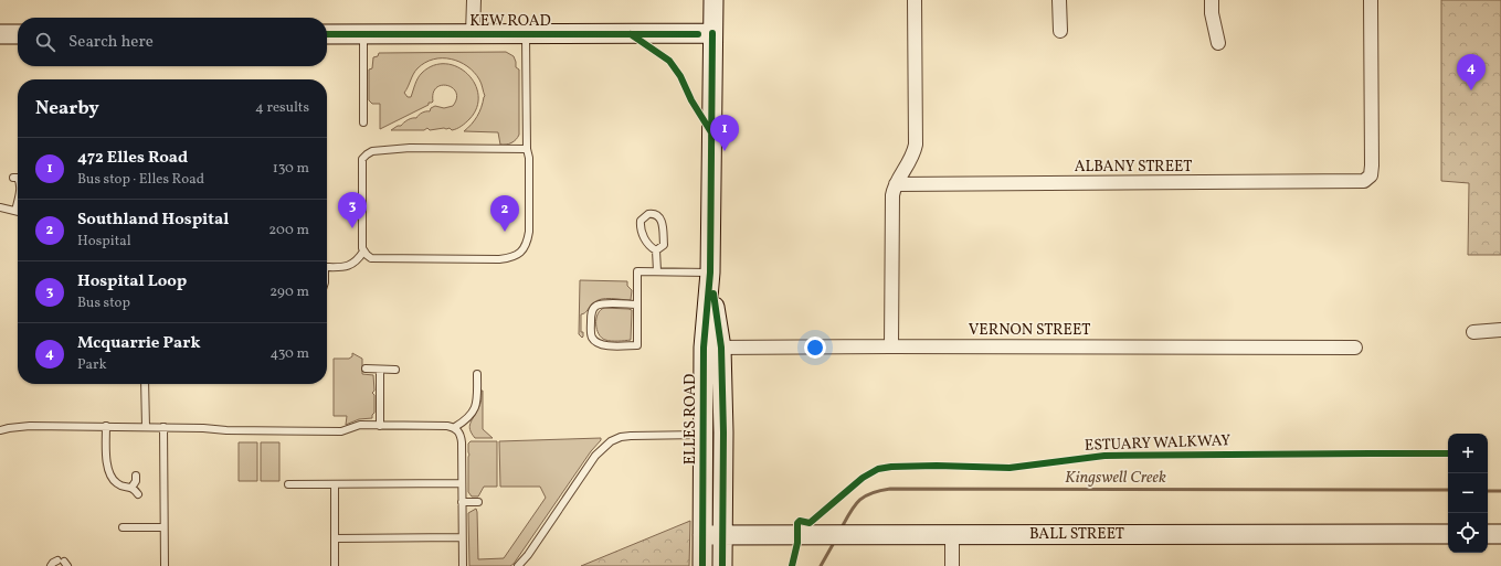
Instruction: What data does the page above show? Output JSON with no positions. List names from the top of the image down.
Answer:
{
  "streets": {
    "street": [
      "KEW ROAD",
      "ALBANY STREET",
      "VERNON STREET",
      "ELLES ROAD",
      "BALL STREET"
    ],
    "cycle path": ["ESTUARY WALKWAY"]
  },
  "crossings": [
    ["KEW ROAD", "ELLES ROAD"],
    ["VERNON STREET", "ELLES ROAD"],
    ["ELLES ROAD", "BALL STREET"]
  ],
  "water": ["Kingswell Creek"],
  "page": {
    "search": "Search here",
    "pins": [
      "4",
      "1",
      "3",
      "2"
    ],
    "heading": ["Nearby", "4 results"],
    "list": [
      {
        "mark": "1",
        "name": "472 Elles Road",
        "note": "Bus stop · Elles Road",
        "value": "130 m"
      },
      {
        "mark": "2",
        "name": "Southland Hospital",
        "note": "Hospital",
        "value": "200 m"
      },
      {
        "mark": "3",
        "name": "Hospital Loop",
        "note": "Bus stop",
        "value": "290 m"
      },
      {
        "mark": "4",
        "name": "Mcquarrie Park",
        "note": "Park",
        "value": "430 m"
      }
    ],
    "map_buttons": ["+", "−"]
  }
}
